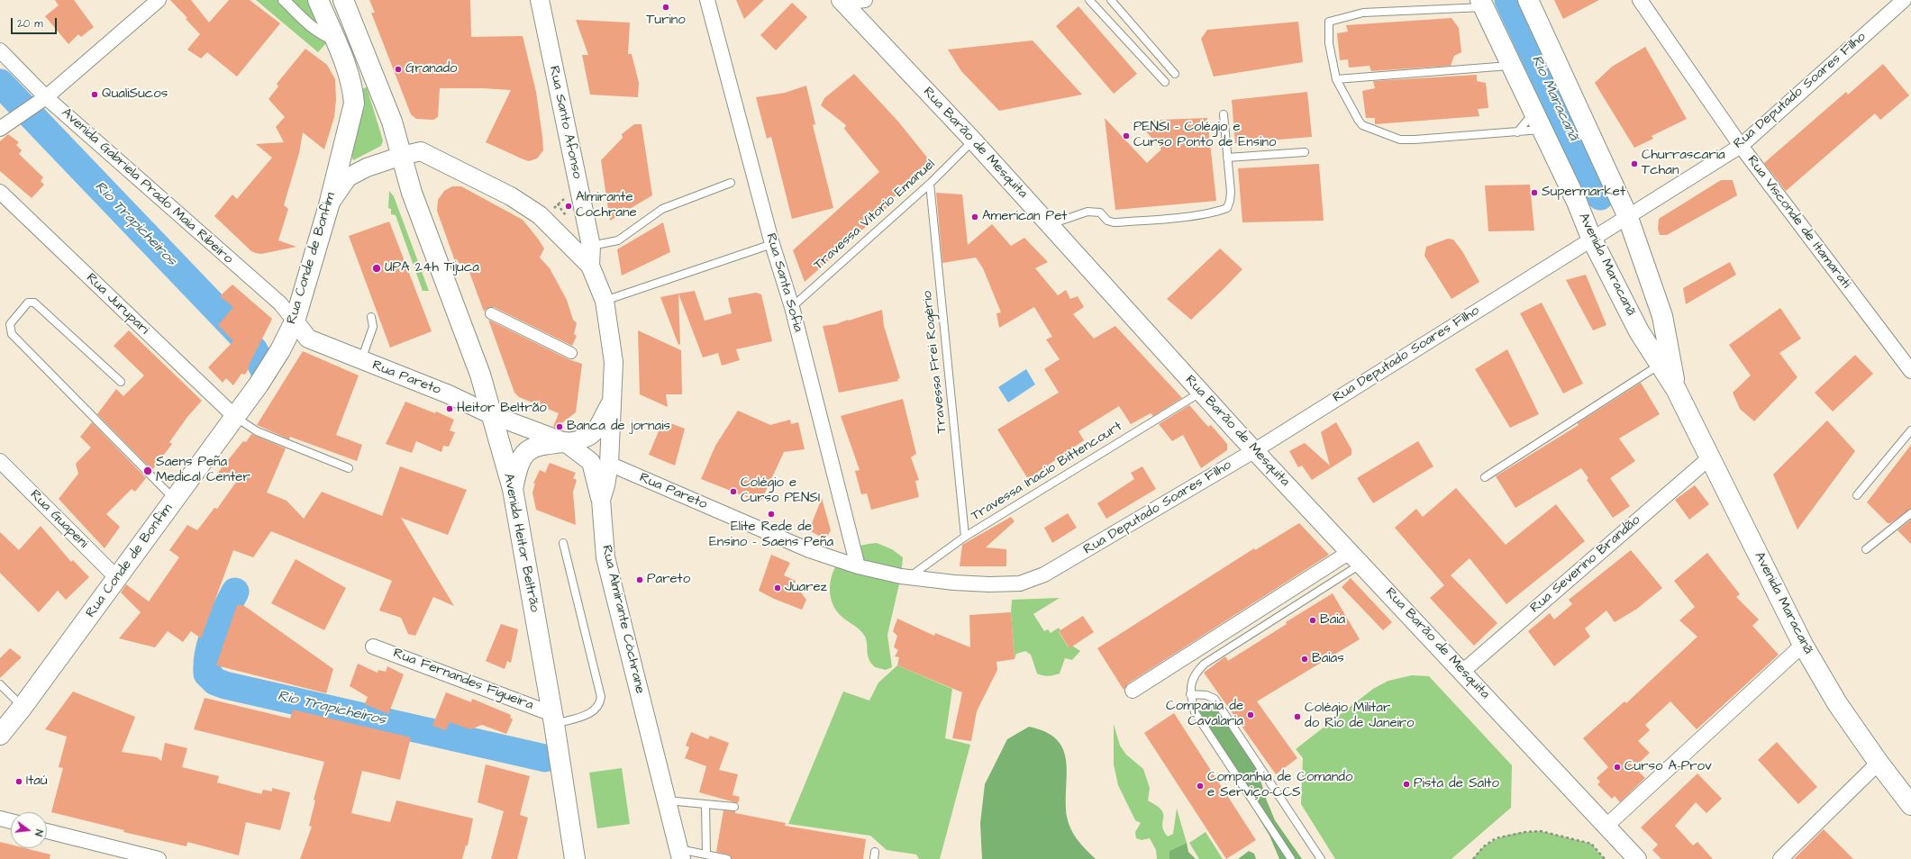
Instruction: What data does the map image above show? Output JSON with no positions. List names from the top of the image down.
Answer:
{
  "streets": {
    "main road": ["Rua Conde de Bonfim", "Avenida Maracanã", "Avenida Heitor Beltrão"],
    "street": [
      "Rua Deputado Soares Filho",
      "Rua Santo Afonso",
      "Rua Barão de Mesquita",
      "Avenida Gabriela Prado Maia Ribeiro",
      "Rua Visconde de Itamarati",
      "Rua Santa Sofia",
      "Rua Jurupari",
      "Rua Pareto",
      "Rua Guapeni",
      "Rua Severino Brandão",
      "Rua Almirante Cóchrane",
      "Rua Fernandes Figueira"
    ],
    "lane": ["Travessa Vitorio Emanuel", "Travessa Frei Rogério", "Travessa Inacio Bittencourt"]
  },
  "crossings": [
    ["Rua Deputado Soares Filho", "Rua Barão de Mesquita"],
    ["Rua Deputado Soares Filho", "Rua Visconde de Itamarati"],
    ["Rua Deputado Soares Filho", "Avenida Maracanã"],
    ["Rua Deputado Soares Filho", "Rua Santa Sofia"],
    ["Rua Deputado Soares Filho", "Rua Pareto"],
    ["Rua Deputado Soares Filho", "Travessa Inacio Bittencourt"],
    ["Rua Santo Afonso", "Rua Almirante Cóchrane"],
    ["Rua Barão de Mesquita", "Travessa Vitorio Emanuel"],
    ["Rua Barão de Mesquita", "Travessa Inacio Bittencourt"],
    ["Rua Barão de Mesquita", "Rua Severino Brandão"],
    ["Avenida Gabriela Prado Maia Ribeiro", "Rua Conde de Bonfim"],
    ["Avenida Gabriela Prado Maia Ribeiro", "Rua Pareto"],
    ["Travessa Vitorio Emanuel", "Rua Santa Sofia"],
    ["Travessa Vitorio Emanuel", "Travessa Frei Rogério"],
    ["Rua Conde de Bonfim", "Rua Jurupari"],
    ["Rua Conde de Bonfim", "Rua Pareto"],
    ["Rua Conde de Bonfim", "Rua Guapeni"],
    ["Rua Conde de Bonfim", "Rua Almirante Cóchrane"],
    ["Avenida Maracanã", "Rua Severino Brandão"],
    ["Rua Santa Sofia", "Rua Pareto"],
    ["Travessa Frei Rogério", "Travessa Inacio Bittencourt"],
    ["Rua Pareto", "Avenida Heitor Beltrão"],
    ["Rua Pareto", "Rua Almirante Cóchrane"],
    ["Avenida Heitor Beltrão", "Rua Almirante Cóchrane"],
    ["Avenida Heitor Beltrão", "Rua Fernandes Figueira"]
  ],
  "water": ["Rio Maracanã", "Rio Trapicheiros"],
  "places": [
    "Turino",
    "Granado",
    "QualiSucos",
    "PENSI - Colégio e Curso Ponto de Ensino",
    "Churrascaria Tchan",
    "Supermarket",
    "Almirante Cochrane",
    "American Pet",
    "UPA 24h Tijuca",
    "Heitor Beltrão",
    "Banca de jornais",
    "Saens Peña Medical Center",
    "Colégio e Curso PENSI",
    "Elite Rede de Ensino - Saens Peña",
    "Pareto",
    "Juarez",
    "Baia",
    "Baias",
    "Compania de Cavalaria",
    "Colégio Militar do Rio de Janeiro",
    "Curso A-Prov",
    "Itaú",
    "Pista de Salto",
    "Companhia de Comando e Serviço-CCS"
  ],
  "scale_bar": "20 m",
  "north": "right"
}
